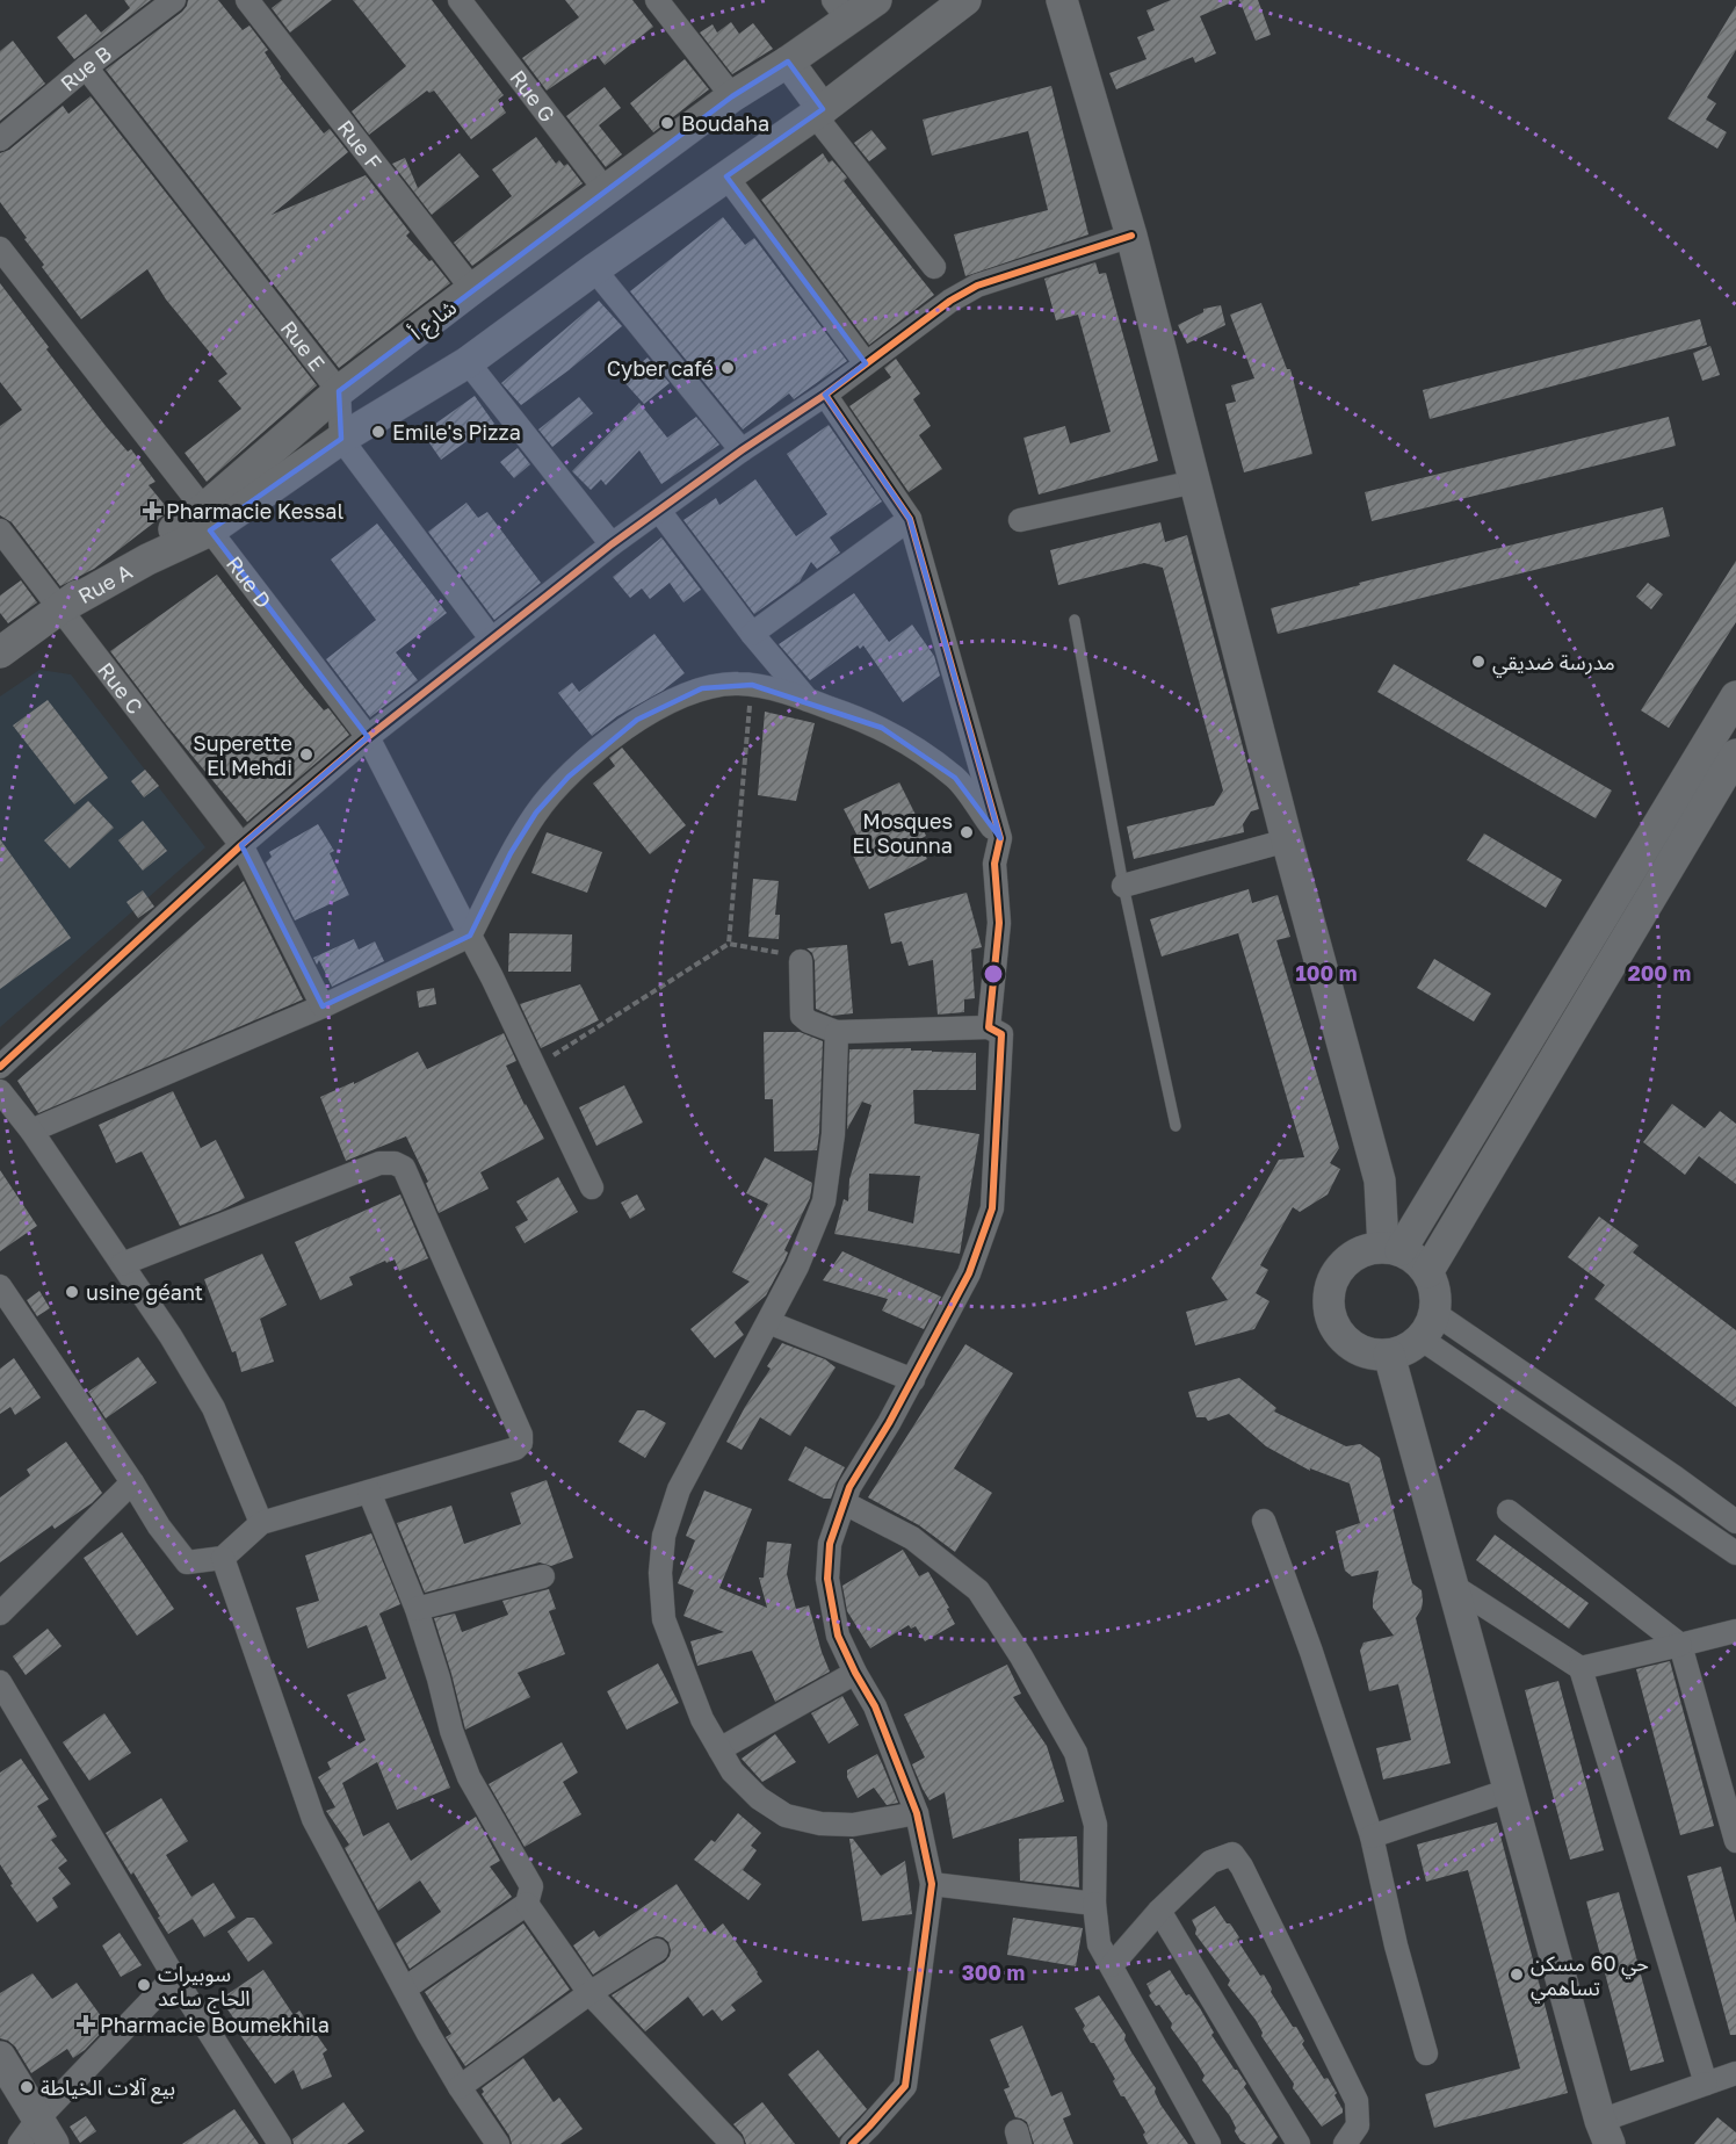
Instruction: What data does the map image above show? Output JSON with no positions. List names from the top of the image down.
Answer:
{
  "streets": {
    "street": [
      "Rue B",
      "Rue G",
      "Rue F",
      "شارع أ",
      "Rue E",
      "Rue D",
      "Rue A",
      "Rue C"
    ]
  },
  "crossings": [
    ["Rue B", "Rue E"],
    ["Rue G", "شارع أ"],
    ["Rue F", "شارع أ"],
    ["شارع أ", "Rue E"],
    ["شارع أ", "Rue D"],
    ["شارع أ", "Rue A"],
    ["شارع أ", "Rue C"],
    ["Rue A", "Rue C"]
  ],
  "places": {
    "other": [
      "Boudaha",
      "Cyber café",
      "Emile's Pizza",
      "مدرسة ضديقي",
      "Superette El Mehdi",
      "Mosques El Sounna",
      "usine géant",
      "حي 60 مسكن تساهمي",
      "سوبيرات الحاج ساعد",
      "بيع آلات الخياطة"
    ],
    "health": ["Pharmacie Kessal", "Pharmacie Boumekhila"]
  },
  "rings": ["100 m", "200 m", "300 m"]
}
